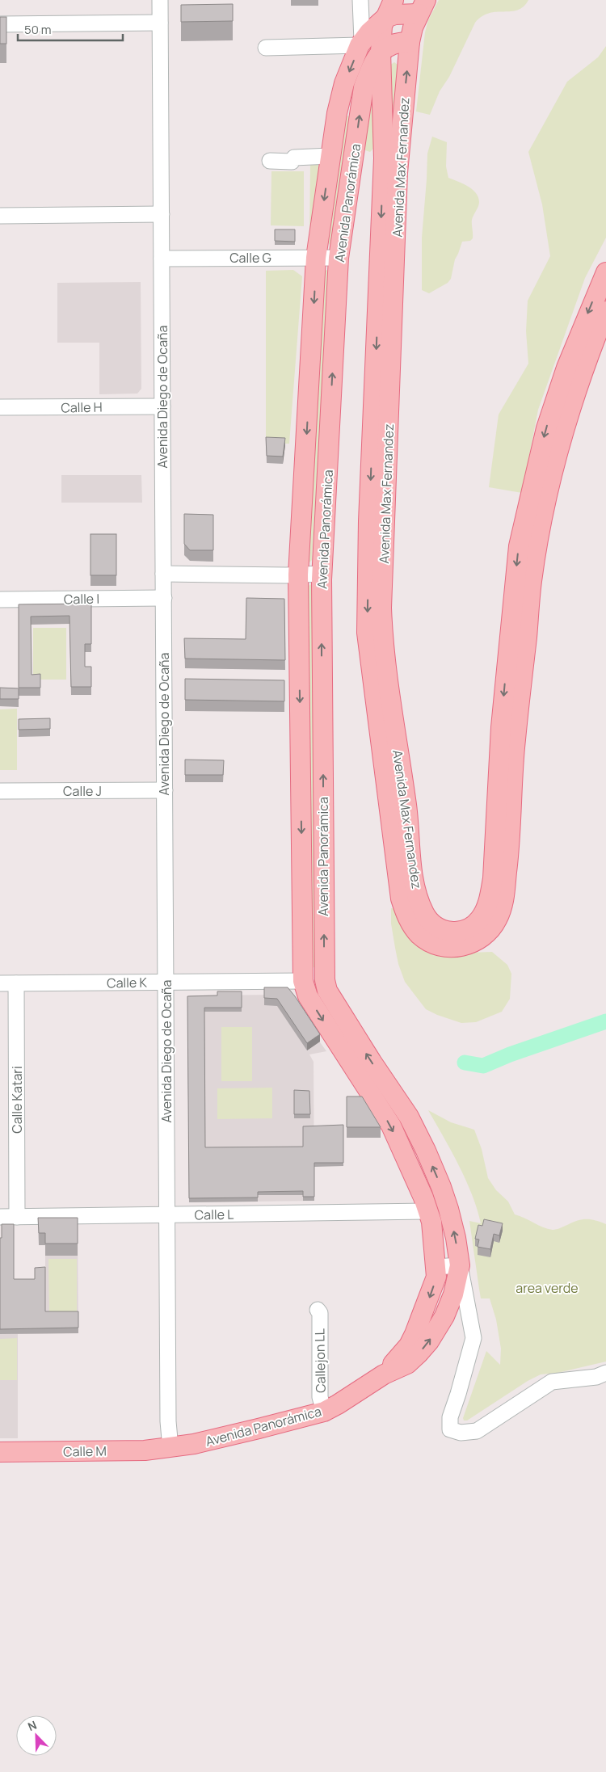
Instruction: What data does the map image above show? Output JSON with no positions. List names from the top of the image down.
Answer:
{
  "streets": {
    "main road": ["Avenida Max Fernandez", "Avenida Panorámica", "Calle M"],
    "street": [
      "Calle G",
      "Avenida Diego de Ocaña",
      "Calle H",
      "Calle I",
      "Calle J",
      "Calle K",
      "Calle Katari",
      "Calle L",
      "Callejon LL"
    ]
  },
  "crossings": [
    ["Avenida Max Fernandez", "Avenida Panorámica"],
    ["Avenida Panorámica", "Calle G"],
    ["Avenida Panorámica", "Avenida Diego de Ocaña"],
    ["Avenida Panorámica", "Calle K"],
    ["Avenida Panorámica", "Calle L"],
    ["Avenida Panorámica", "Callejon LL"],
    ["Avenida Panorámica", "Calle M"],
    ["Calle G", "Avenida Diego de Ocaña"],
    ["Avenida Diego de Ocaña", "Calle H"],
    ["Avenida Diego de Ocaña", "Calle I"],
    ["Avenida Diego de Ocaña", "Calle J"],
    ["Avenida Diego de Ocaña", "Calle K"],
    ["Avenida Diego de Ocaña", "Calle L"],
    ["Avenida Diego de Ocaña", "Calle M"],
    ["Calle K", "Calle Katari"],
    ["Calle Katari", "Calle L"]
  ],
  "parks": ["area verde"],
  "scale_bar": "50 m",
  "north": "top left"
}
